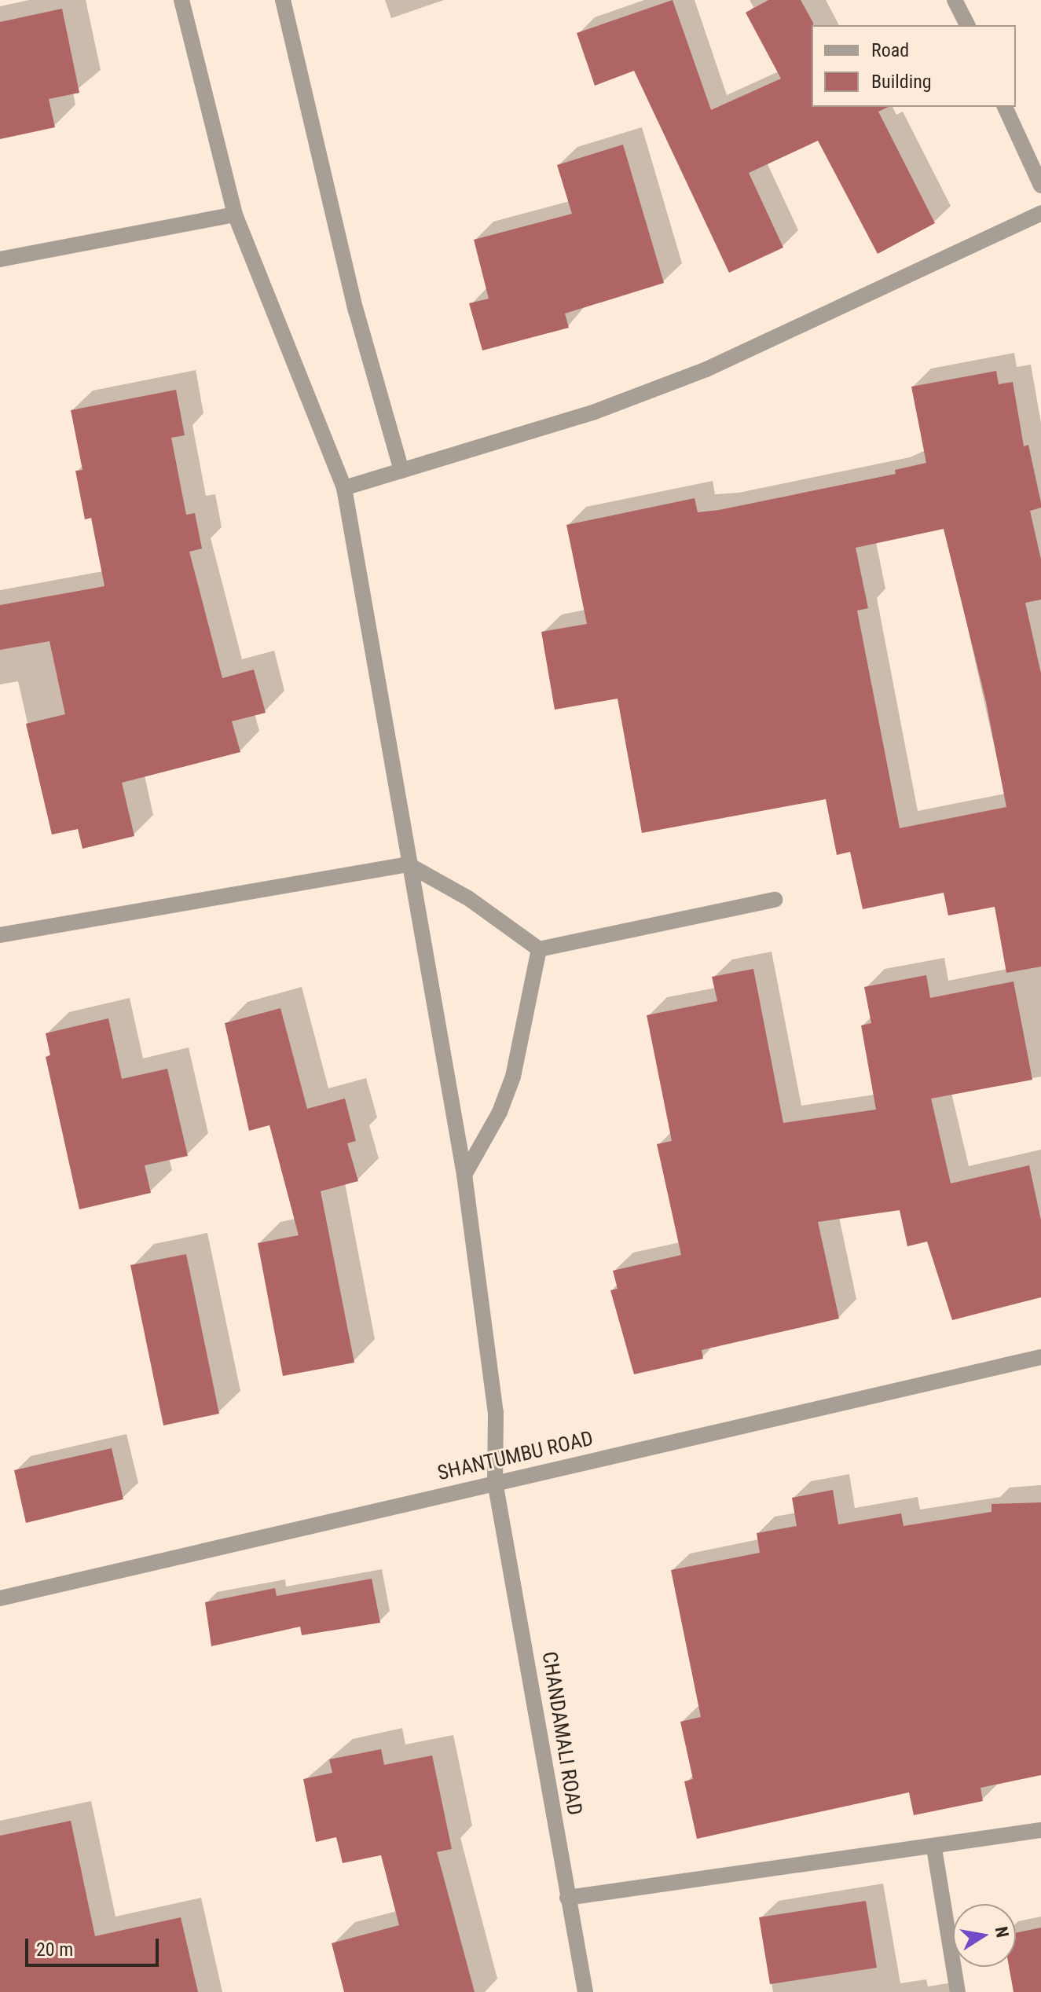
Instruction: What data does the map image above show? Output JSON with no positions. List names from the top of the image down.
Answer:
{
  "streets": {
    "street": ["SHANTUMBU ROAD", "CHANDAMALI ROAD"]
  },
  "crossings": [
    ["SHANTUMBU ROAD", "CHANDAMALI ROAD"]
  ],
  "legend": ["Road", "Building"],
  "scale_bar": "20 m",
  "north": "right"
}
